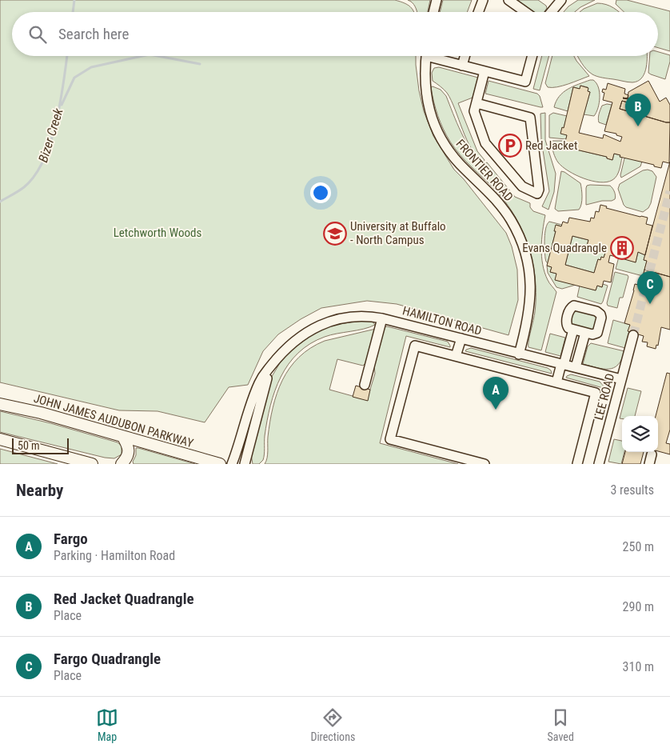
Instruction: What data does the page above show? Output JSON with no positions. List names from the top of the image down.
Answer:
{
  "streets": {
    "main road": ["JOHN JAMES AUDUBON PARKWAY"],
    "street": ["FRONTIER ROAD", "HAMILTON ROAD", "LEE ROAD"]
  },
  "crossings": [
    ["FRONTIER ROAD", "HAMILTON ROAD"],
    ["HAMILTON ROAD", "LEE ROAD"]
  ],
  "water": ["Bizer Creek"],
  "parks": ["Letchworth Woods"],
  "places": {
    "parking": ["Red Jacket"],
    "school or university": ["University at Buffalo - North Campus"],
    "building": ["Evans Quadrangle"]
  },
  "scale_bar": "50 m",
  "page": {
    "search": "Search here",
    "pins": ["B", "C", "A"],
    "scale": "50 m",
    "heading": ["Nearby", "3 results"],
    "list": [
      {
        "mark": "A",
        "name": "Fargo",
        "note": "Parking · Hamilton Road",
        "value": "250 m"
      },
      {
        "mark": "B",
        "name": "Red Jacket Quadrangle",
        "note": "Place",
        "value": "290 m"
      },
      {
        "mark": "C",
        "name": "Fargo Quadrangle",
        "note": "Place",
        "value": "310 m"
      }
    ],
    "nav": ["Map", "Directions", "Saved"]
  }
}
